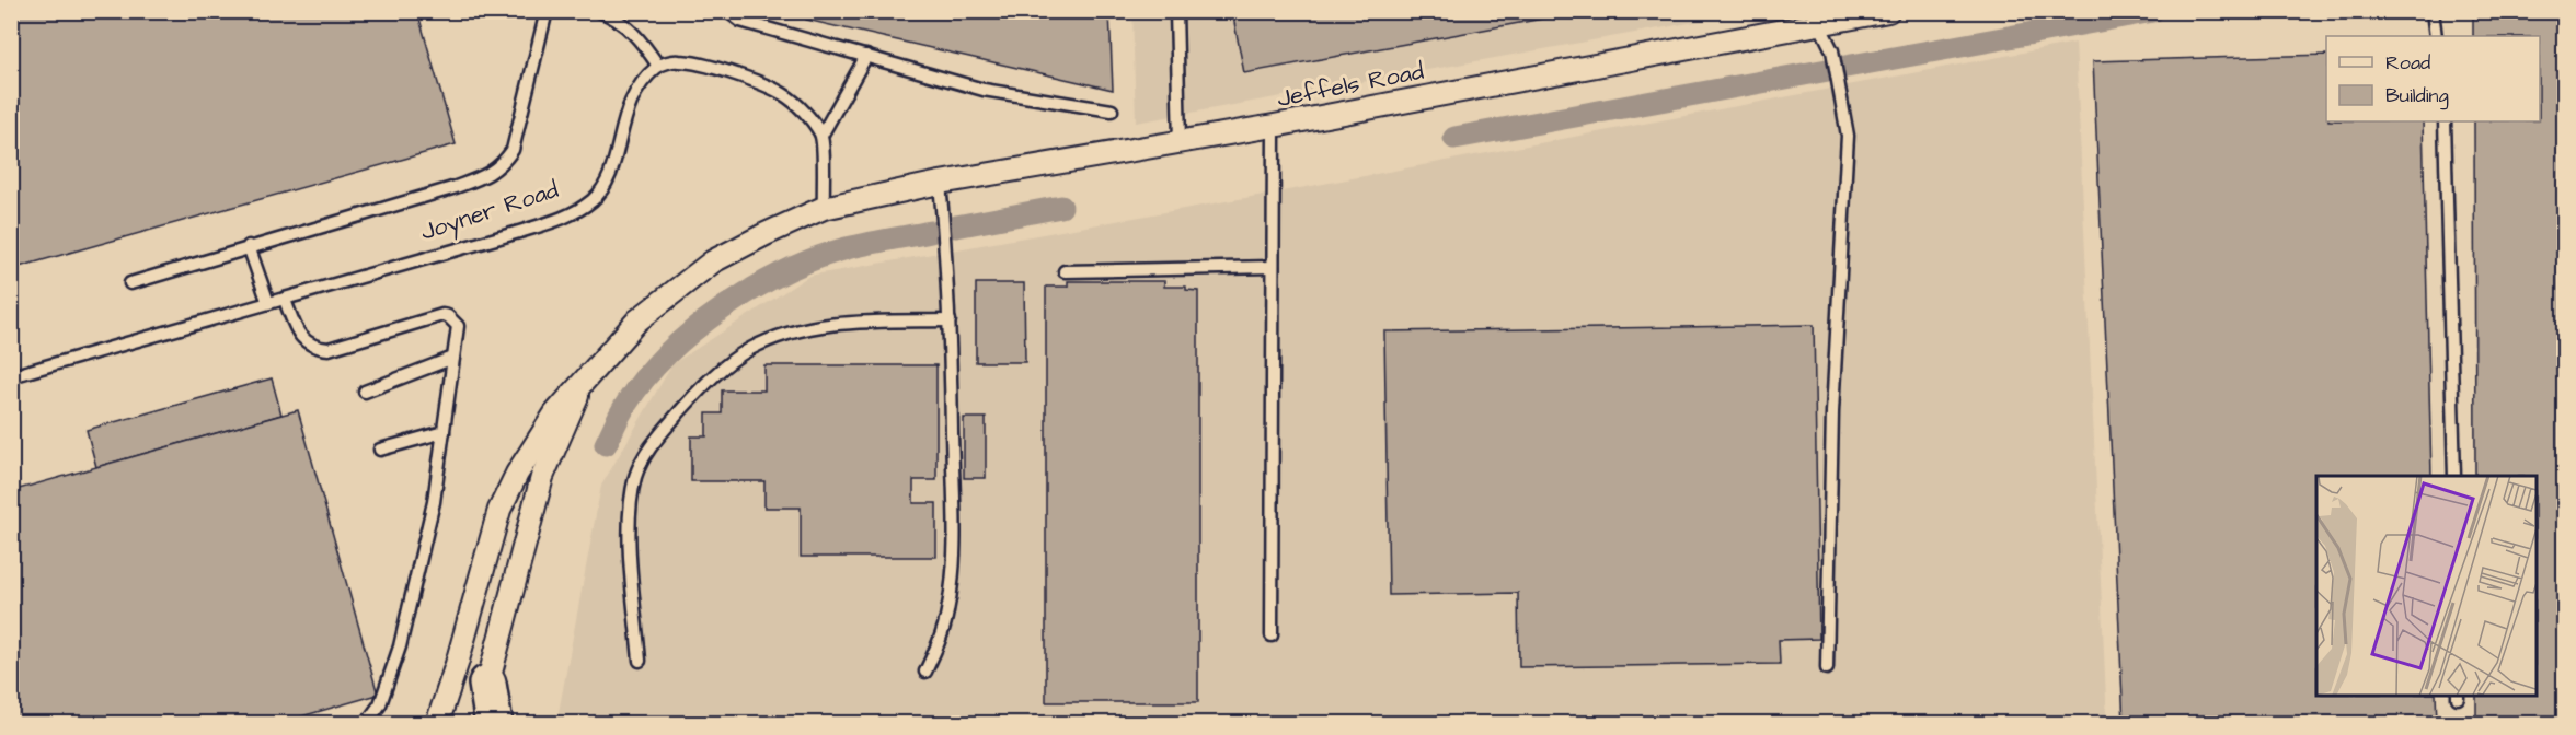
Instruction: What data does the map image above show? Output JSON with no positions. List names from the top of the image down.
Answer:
{
  "streets": {
    "street": ["Jeffels Road"],
    "lane": ["Joyner Road"]
  },
  "legend": ["Road", "Building"]
}
